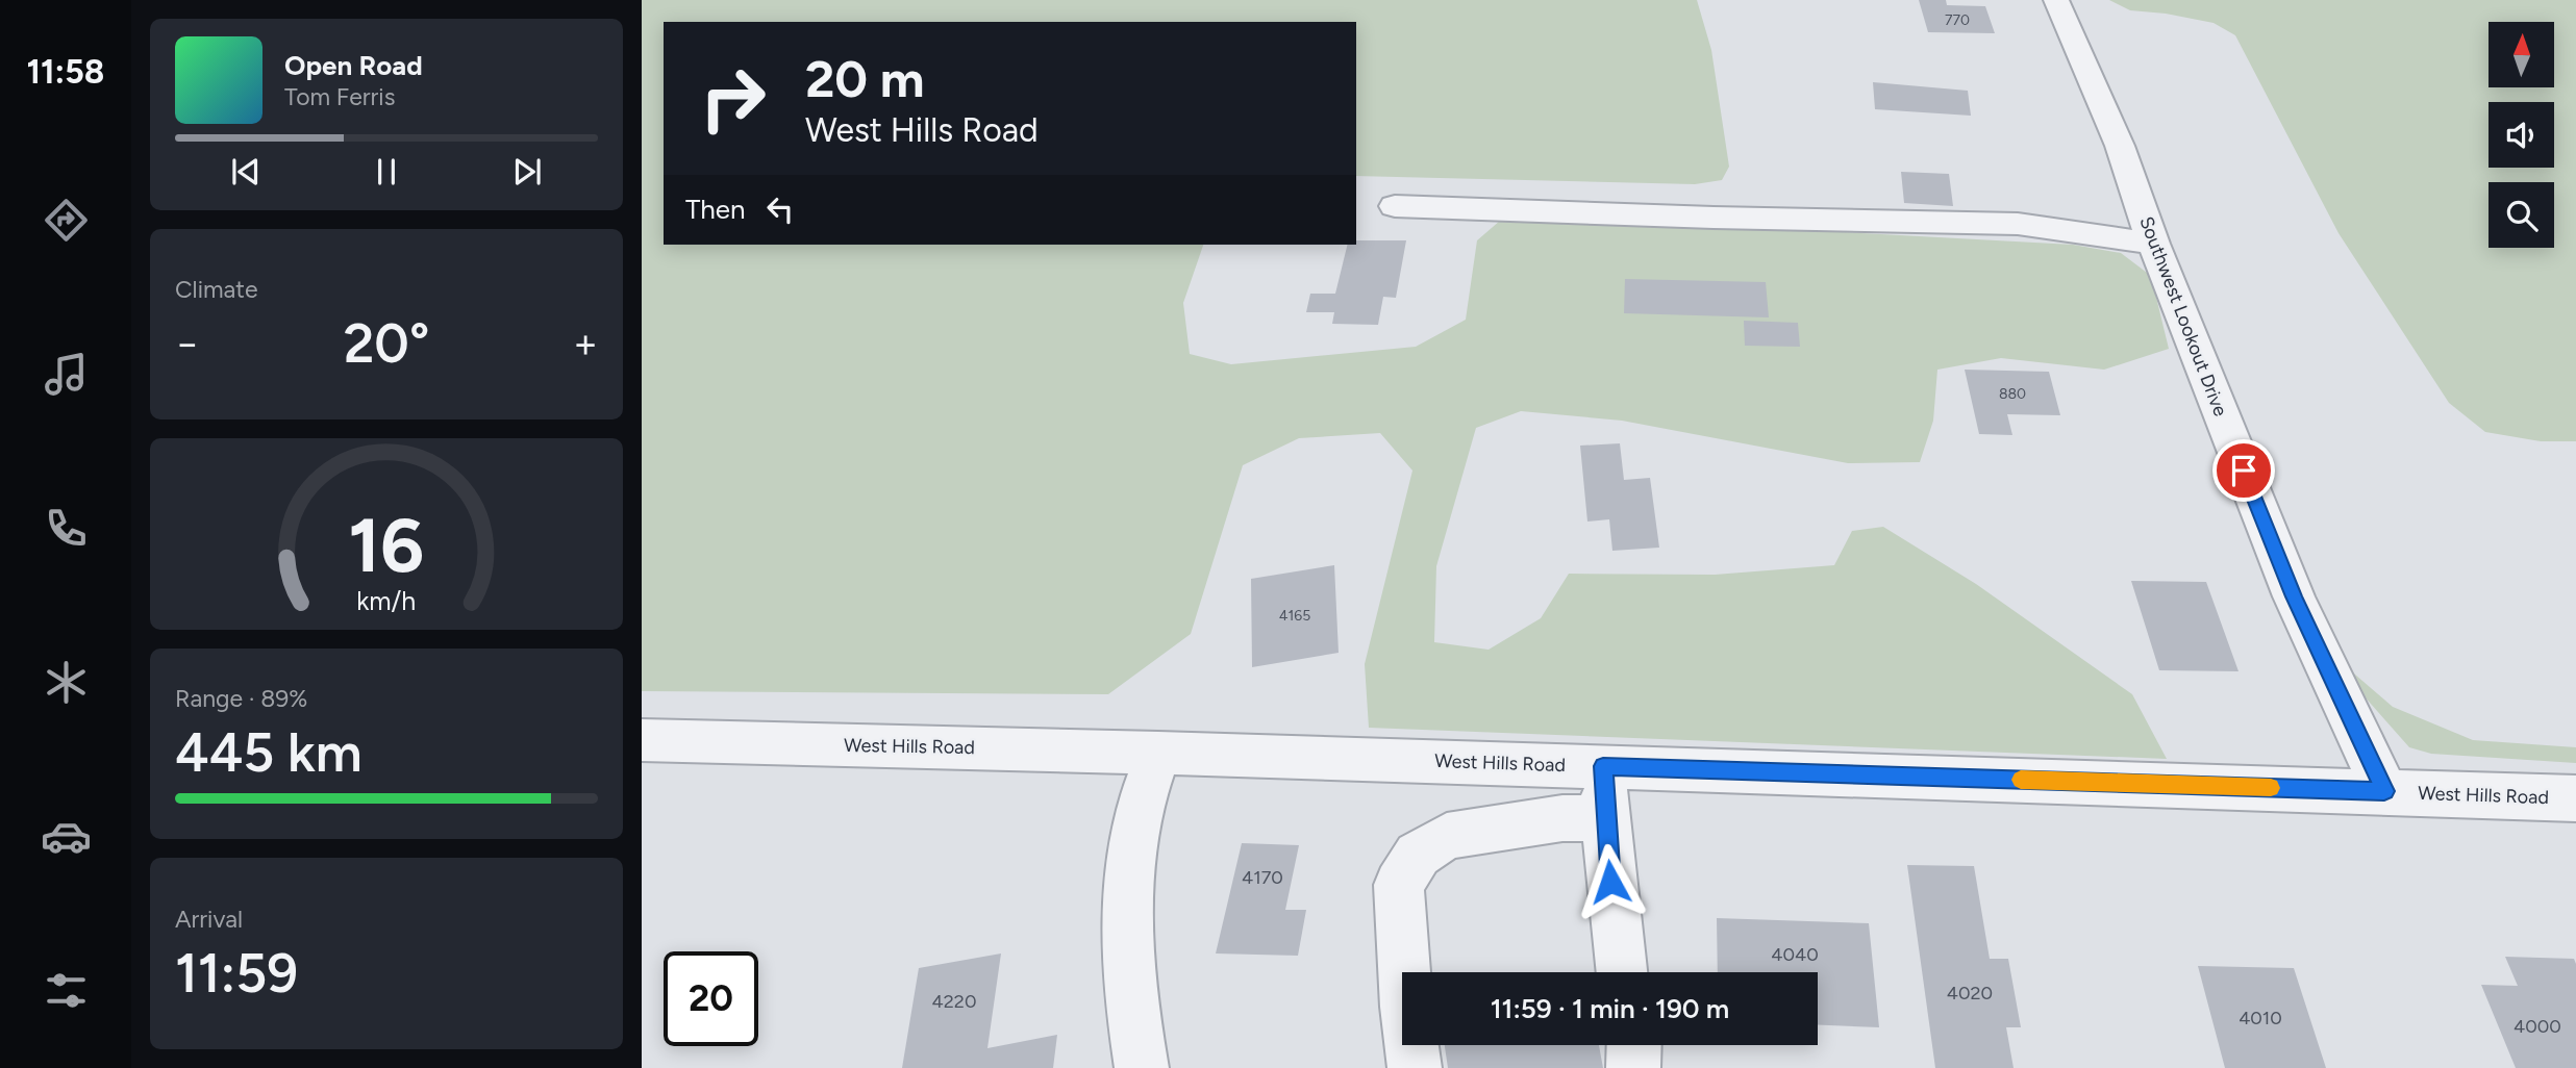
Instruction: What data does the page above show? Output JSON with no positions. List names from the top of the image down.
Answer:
{
  "streets": {
    "street": ["Southwest Lookout Drive", "West Hills Road"]
  },
  "crossings": [
    ["Southwest Lookout Drive", "West Hills Road"]
  ],
  "house_numbers": [
    "770",
    "880",
    "4165",
    "4170",
    "4040",
    "4020",
    "4220",
    "4010",
    "4000"
  ],
  "north": "top",
  "page": {
    "tabs": "11:58",
    "turn": ["20 m", "West Hills Road"],
    "song": ["Open Road", "Tom Ferris"],
    "then": "Then",
    "tile": [
      "Climate",
      ["Range · 89%", "445 km"],
      ["Arrival", "11:59"]
    ],
    "heat": ["−", "20°", "+"],
    "limit": "20",
    "trip": "11:59 · 1 min · 190 m",
    "gauge": ["16", "km/h"]
  }
}
